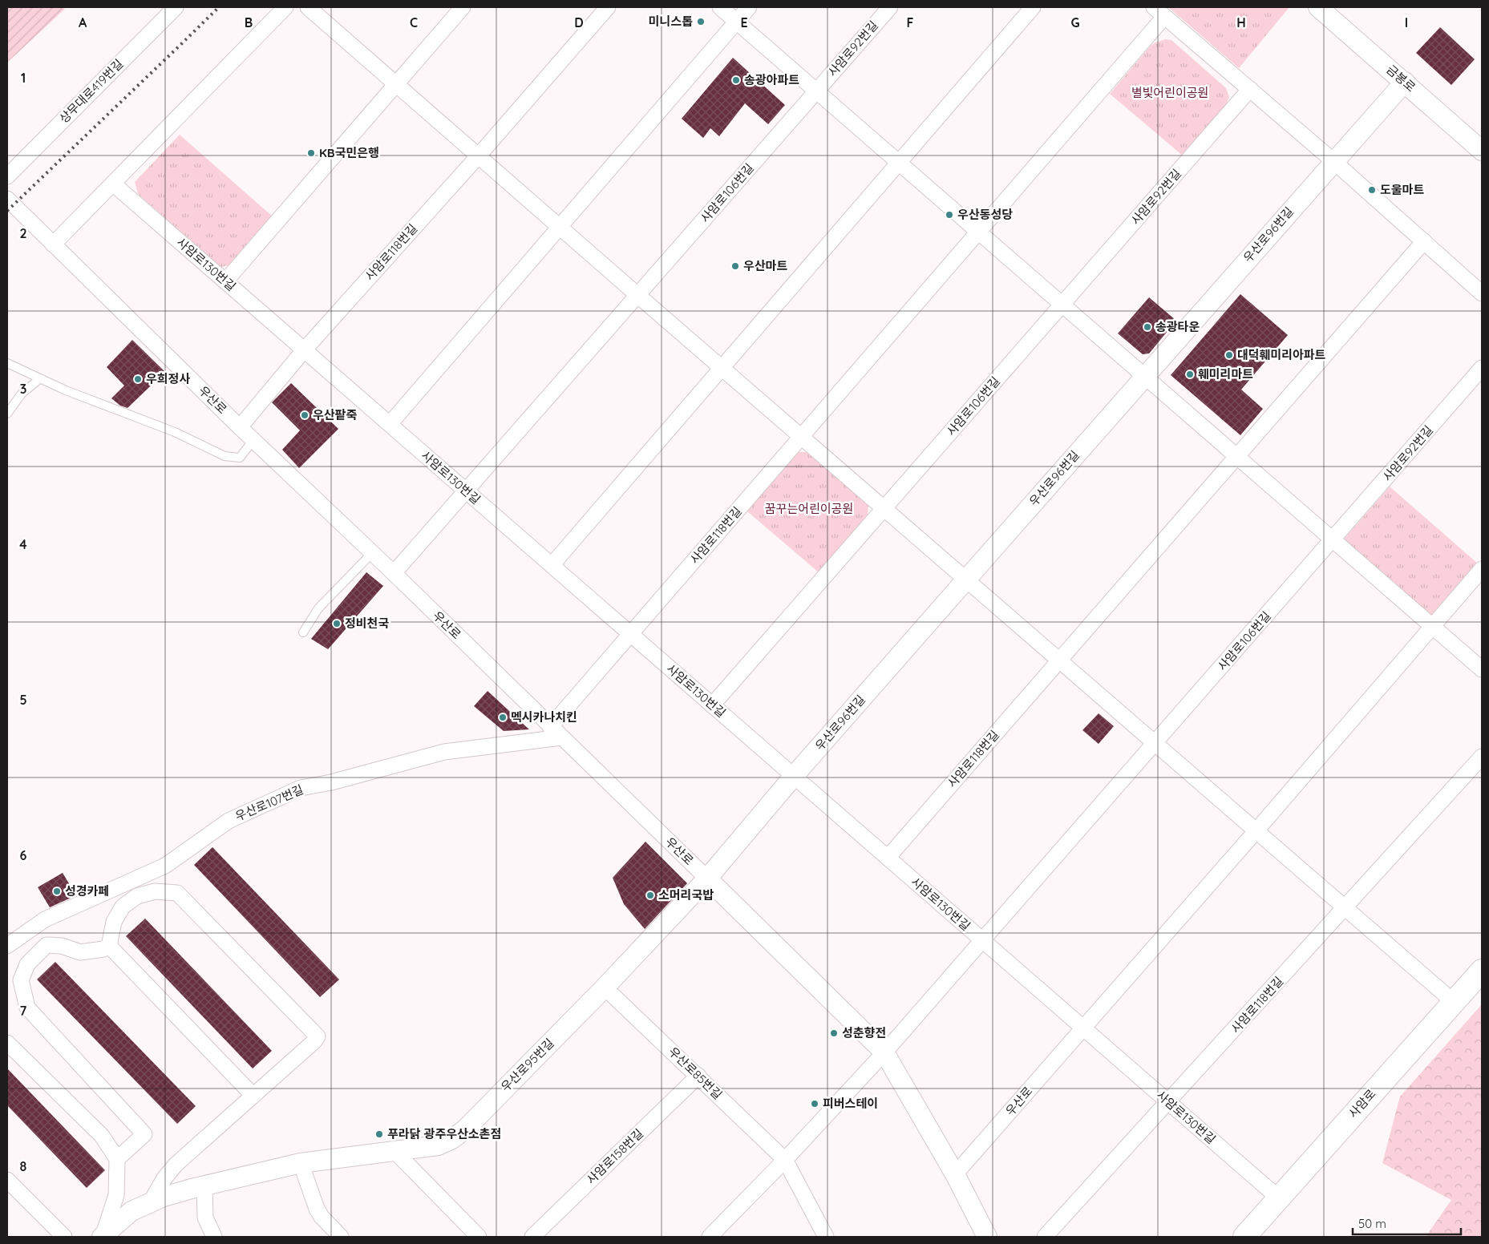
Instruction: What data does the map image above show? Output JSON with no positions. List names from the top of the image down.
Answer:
{
  "streets": {
    "main road": ["사암로"],
    "street": [
      "사암로92번길",
      "금봉로",
      "상무대로419번길",
      "사암로106번길",
      "우산로96번길",
      "사암로118번길",
      "사암로130번길",
      "우산로",
      "우산로107번길",
      "우산로95번길",
      "우산로85번길",
      "사암로158번길"
    ]
  },
  "crossings": [
    ["사암로92번길", "사암로106번길"],
    ["금봉로", "우산로96번길"],
    ["우산로96번길", "사암로130번길"],
    ["우산로96번길", "우산로"],
    ["우산로96번길", "우산로95번길"],
    ["사암로118번길", "사암로130번길"],
    ["사암로118번길", "우산로"],
    ["사암로118번길", "우산로107번길"],
    ["사암로130번길", "우산로"],
    ["사암로130번길", "사암로"],
    ["우산로", "우산로107번길"],
    ["우산로", "우산로95번길"],
    ["우산로95번길", "우산로85번길"],
    ["우산로85번길", "사암로158번길"]
  ],
  "parks": ["별빛어린이공원", "꿈꾸는어린이공원"],
  "places": [
    "미니스톱",
    "송광아파트",
    "KB국민은행",
    "도울마트",
    "우산동성당",
    "우산마트",
    "송광타운",
    "대덕훼미리아파트",
    "훼미리마트",
    "우희정사",
    "우산팥죽",
    "정비천국",
    "멕시카나치킨",
    "성경카페",
    "소머리국밥",
    "성춘향전",
    "피버스테이",
    "푸라닭 광주우산소촌점"
  ],
  "scale_bar": "50 m",
  "grid": {
    "columns": [
      "A",
      "B",
      "C",
      "D",
      "E",
      "F",
      "G",
      "H",
      "I"
    ],
    "rows": [
      "1",
      "2",
      "3",
      "4",
      "5",
      "6",
      "7",
      "8"
    ]
  }
}
